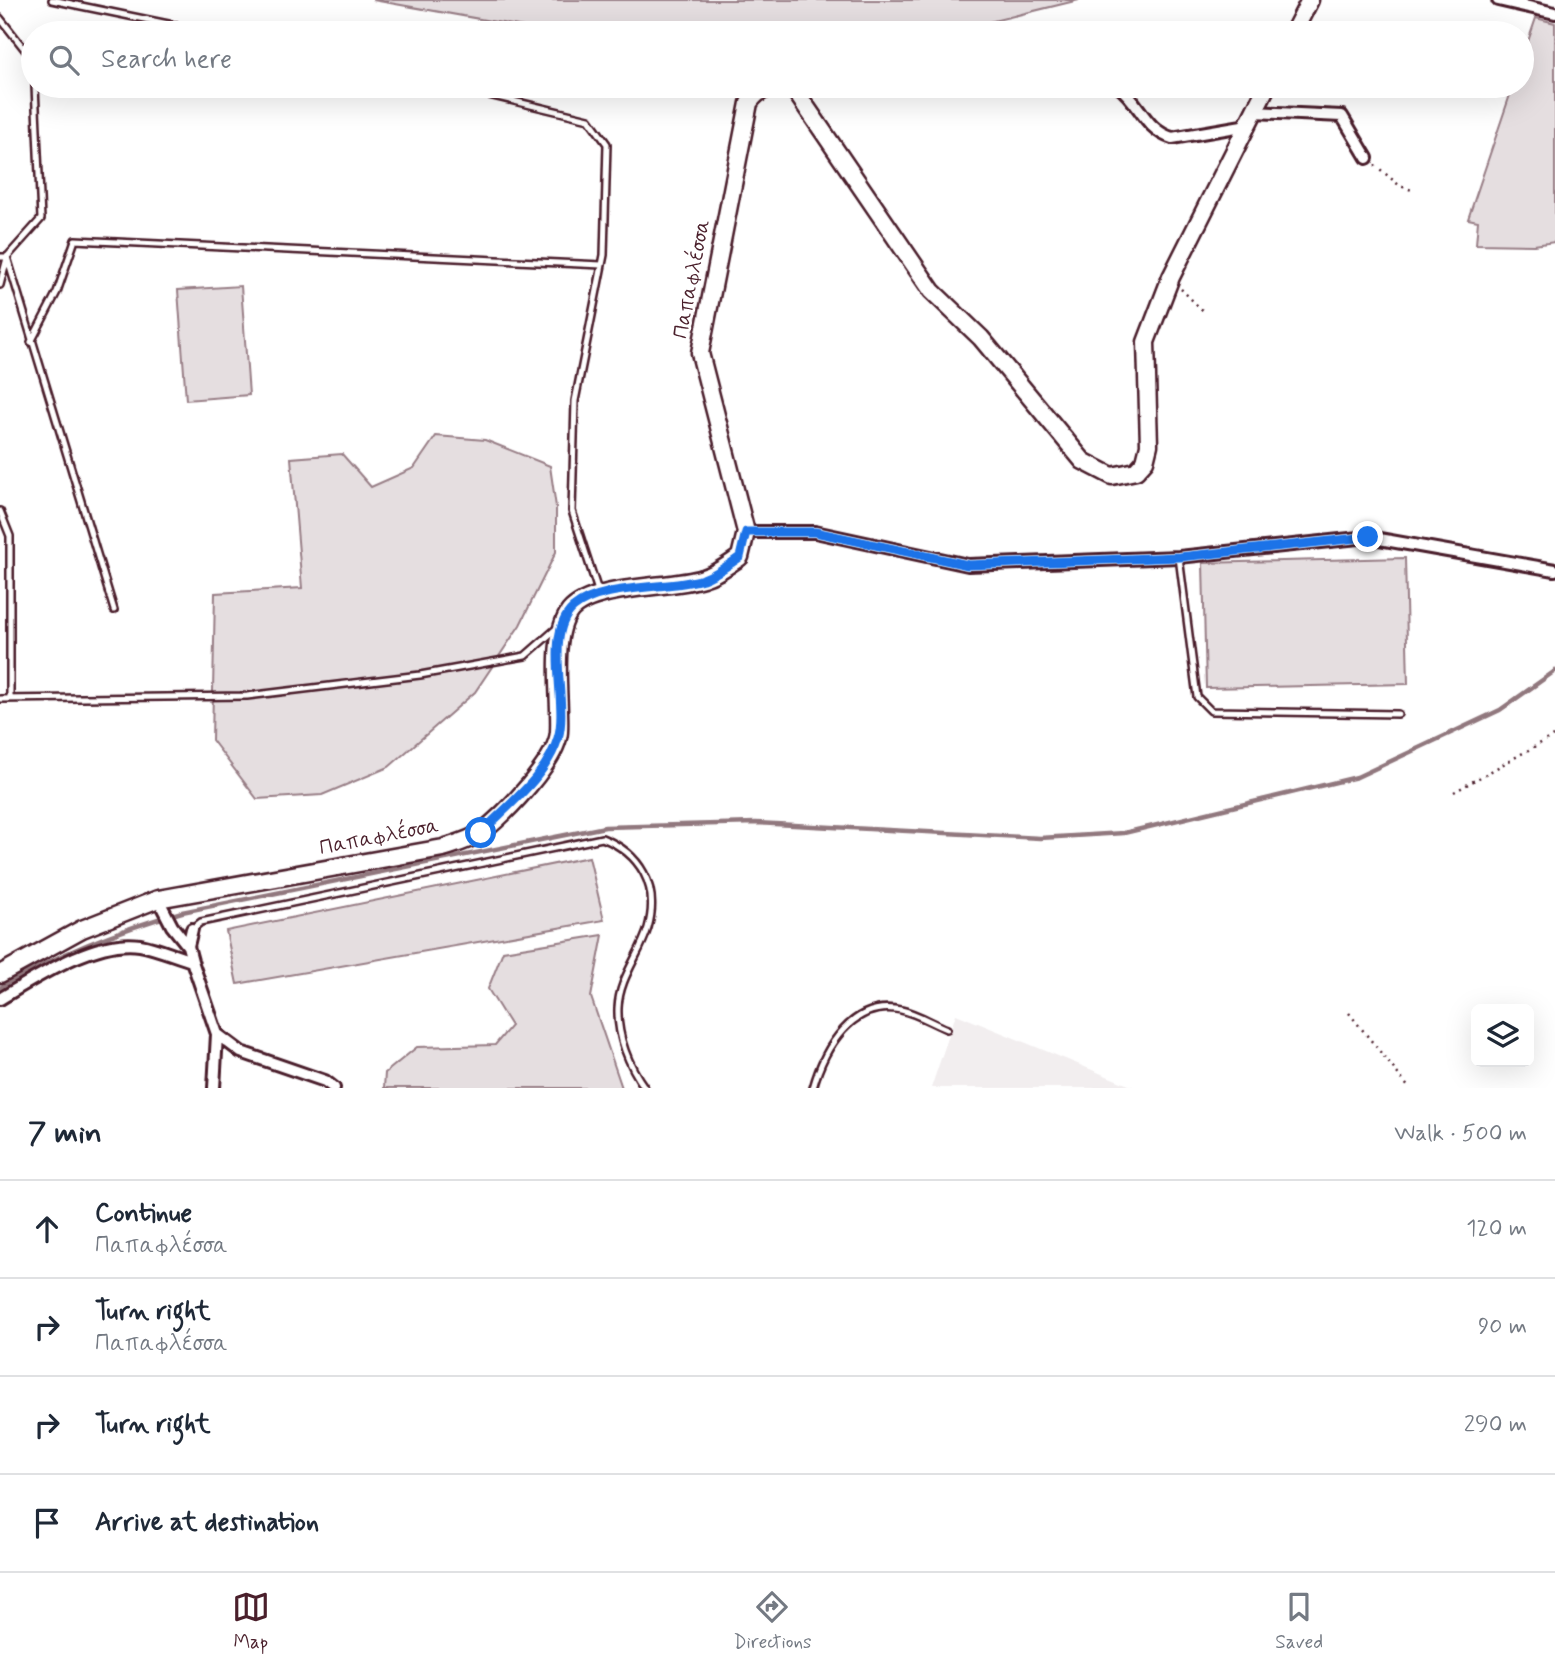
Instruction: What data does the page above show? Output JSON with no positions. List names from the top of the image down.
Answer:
{
  "streets": {
    "street": ["Παπαφλέσσα"]
  },
  "page": {
    "search": "Search here",
    "heading": ["7 min", "Walk · 500 m"],
    "list": [
      ["Continue", "Παπαφλέσσα", "120 m"],
      ["Turn right", "Παπαφλέσσα", "90 m"],
      ["Turn right", "290 m"],
      "Arrive at destination"
    ],
    "nav": ["Map", "Directions", "Saved"]
  }
}
